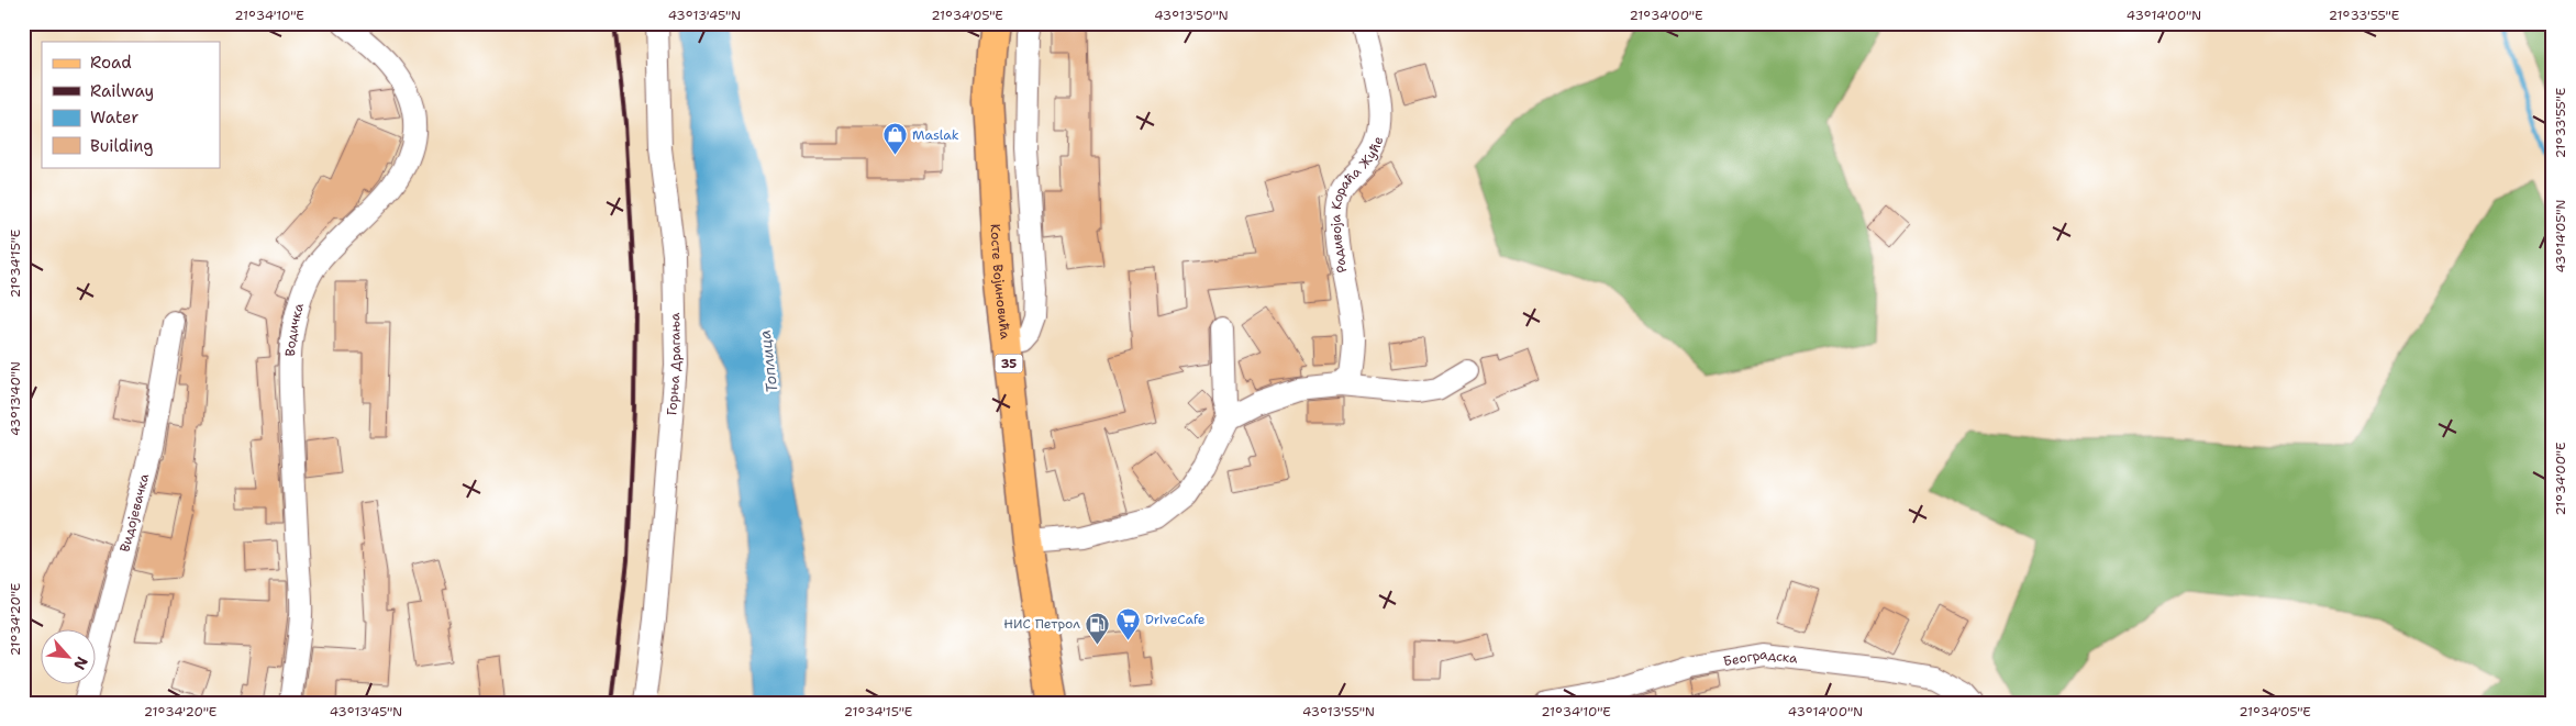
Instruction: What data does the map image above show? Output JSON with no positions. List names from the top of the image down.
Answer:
{
  "streets": {
    "main road": ["Косте Војиновића", "35"],
    "street": [
      "Радивоја Кораћа Жуће",
      "Водичка",
      "Горња Драгања",
      "Видојевачка",
      "Београдска"
    ]
  },
  "water": ["Топлица"],
  "places": {
    "shop": ["Maslak"],
    "supermarket": ["DriveCafe"],
    "fuel station": ["НИС Петрол"]
  },
  "legend": [
    "Road",
    "Railway",
    "Water",
    "Building"
  ],
  "north": "bottom right",
  "coordinates": [
    "21°34'10\"E",
    "43°13'45\"N",
    "21°34'05\"E",
    "43°13'50\"N",
    "21°34'00\"E",
    "43°14'00\"N",
    "21°33'55\"E",
    "43°14'05\"N",
    "21°34'15\"E",
    "43°13'40\"N",
    "21°34'20\"E",
    "43°13'55\"N"
  ]
}
